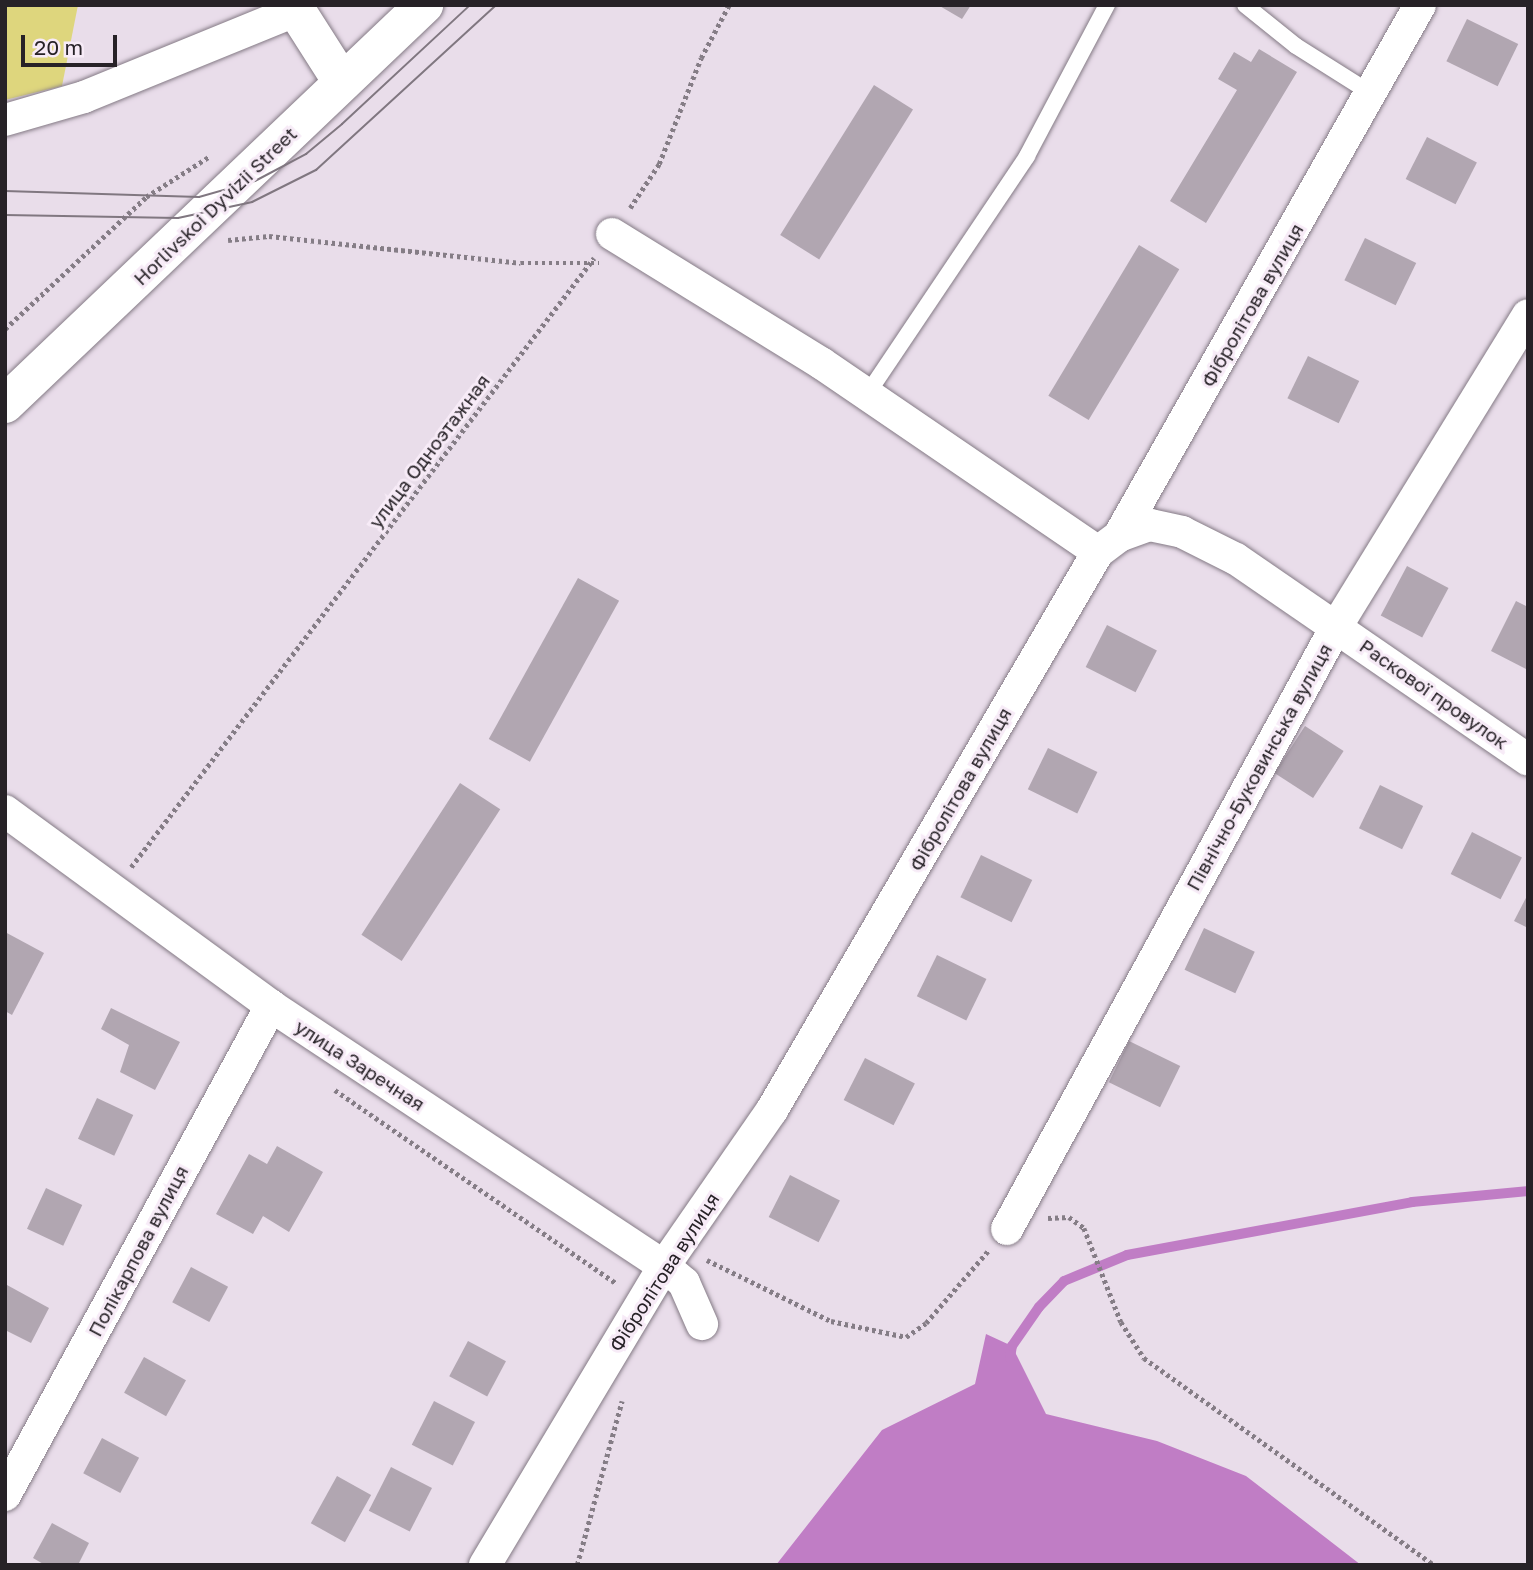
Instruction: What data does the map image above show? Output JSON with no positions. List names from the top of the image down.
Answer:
{
  "streets": {
    "main road": ["Horlivskoi Dyvizii Street"],
    "street": [
      "Фібролітова вулиця",
      "Раскової провулок",
      "Північно-Буковинська вулиця",
      "улица Заречная",
      "Полікарпова вулиця"
    ],
    "path": ["улица Одноэтажная"]
  },
  "crossings": [
    ["Фібролітова вулиця", "Раскової провулок"],
    ["Фібролітова вулиця", "улица Заречная"],
    ["улица Одноэтажная", "улица Заречная"],
    ["Раскової провулок", "Північно-Буковинська вулиця"],
    ["улица Заречная", "Полікарпова вулиця"]
  ],
  "scale_bar": "20 m"
}
